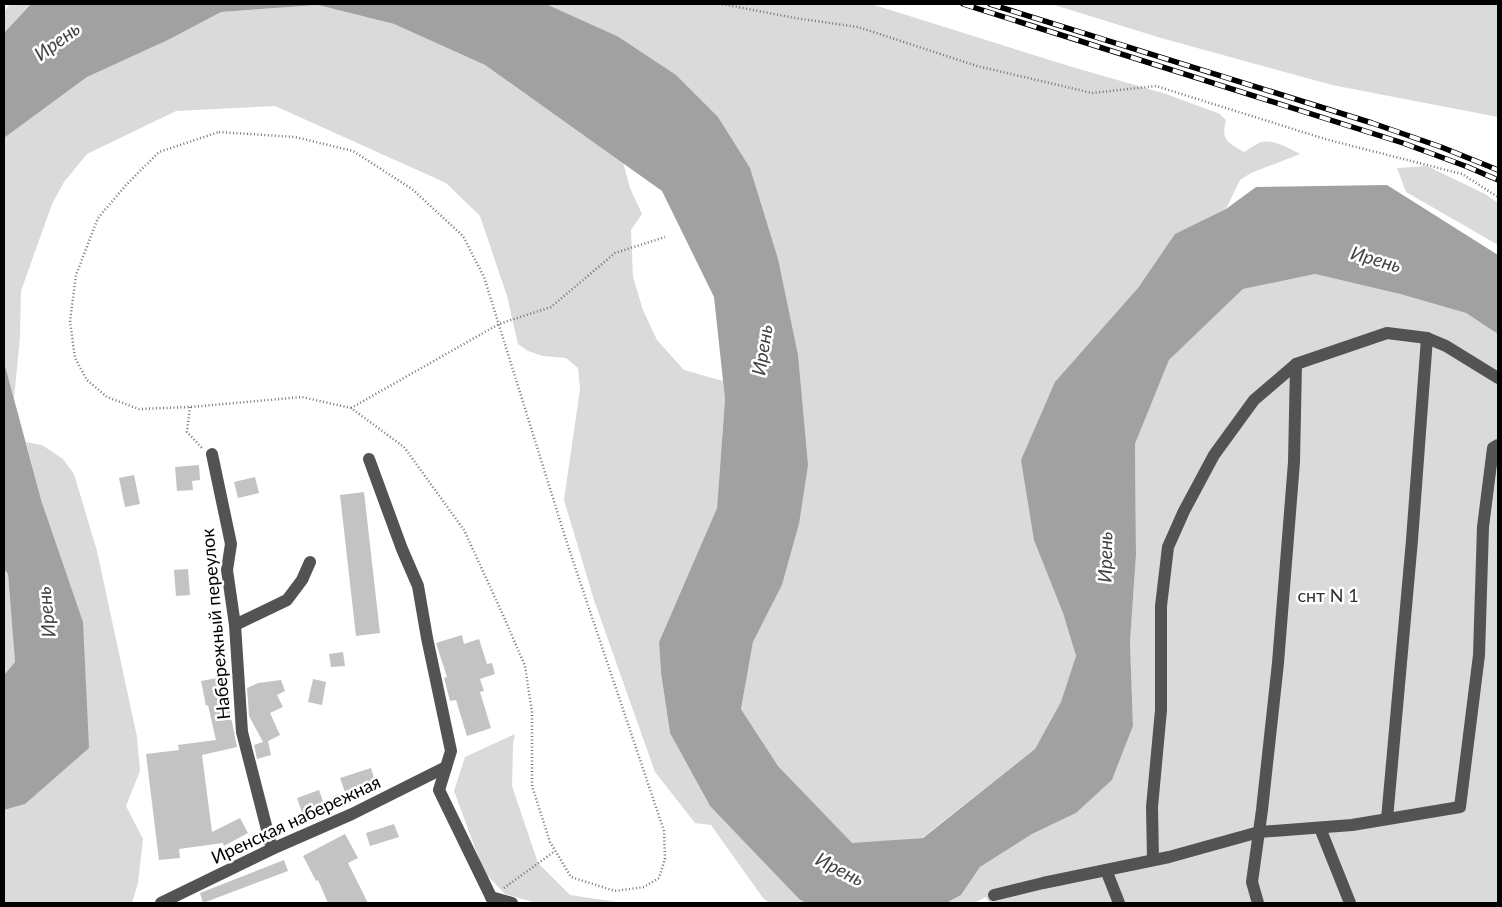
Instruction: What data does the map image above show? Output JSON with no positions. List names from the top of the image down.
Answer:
{
  "streets": {
    "street": ["Набережный переулок", "Иренская набережная"]
  },
  "crossings": [
    ["Набережный переулок", "Иренская набережная"]
  ],
  "water": ["Ирень"],
  "parks": ["снт N 1"]
}
